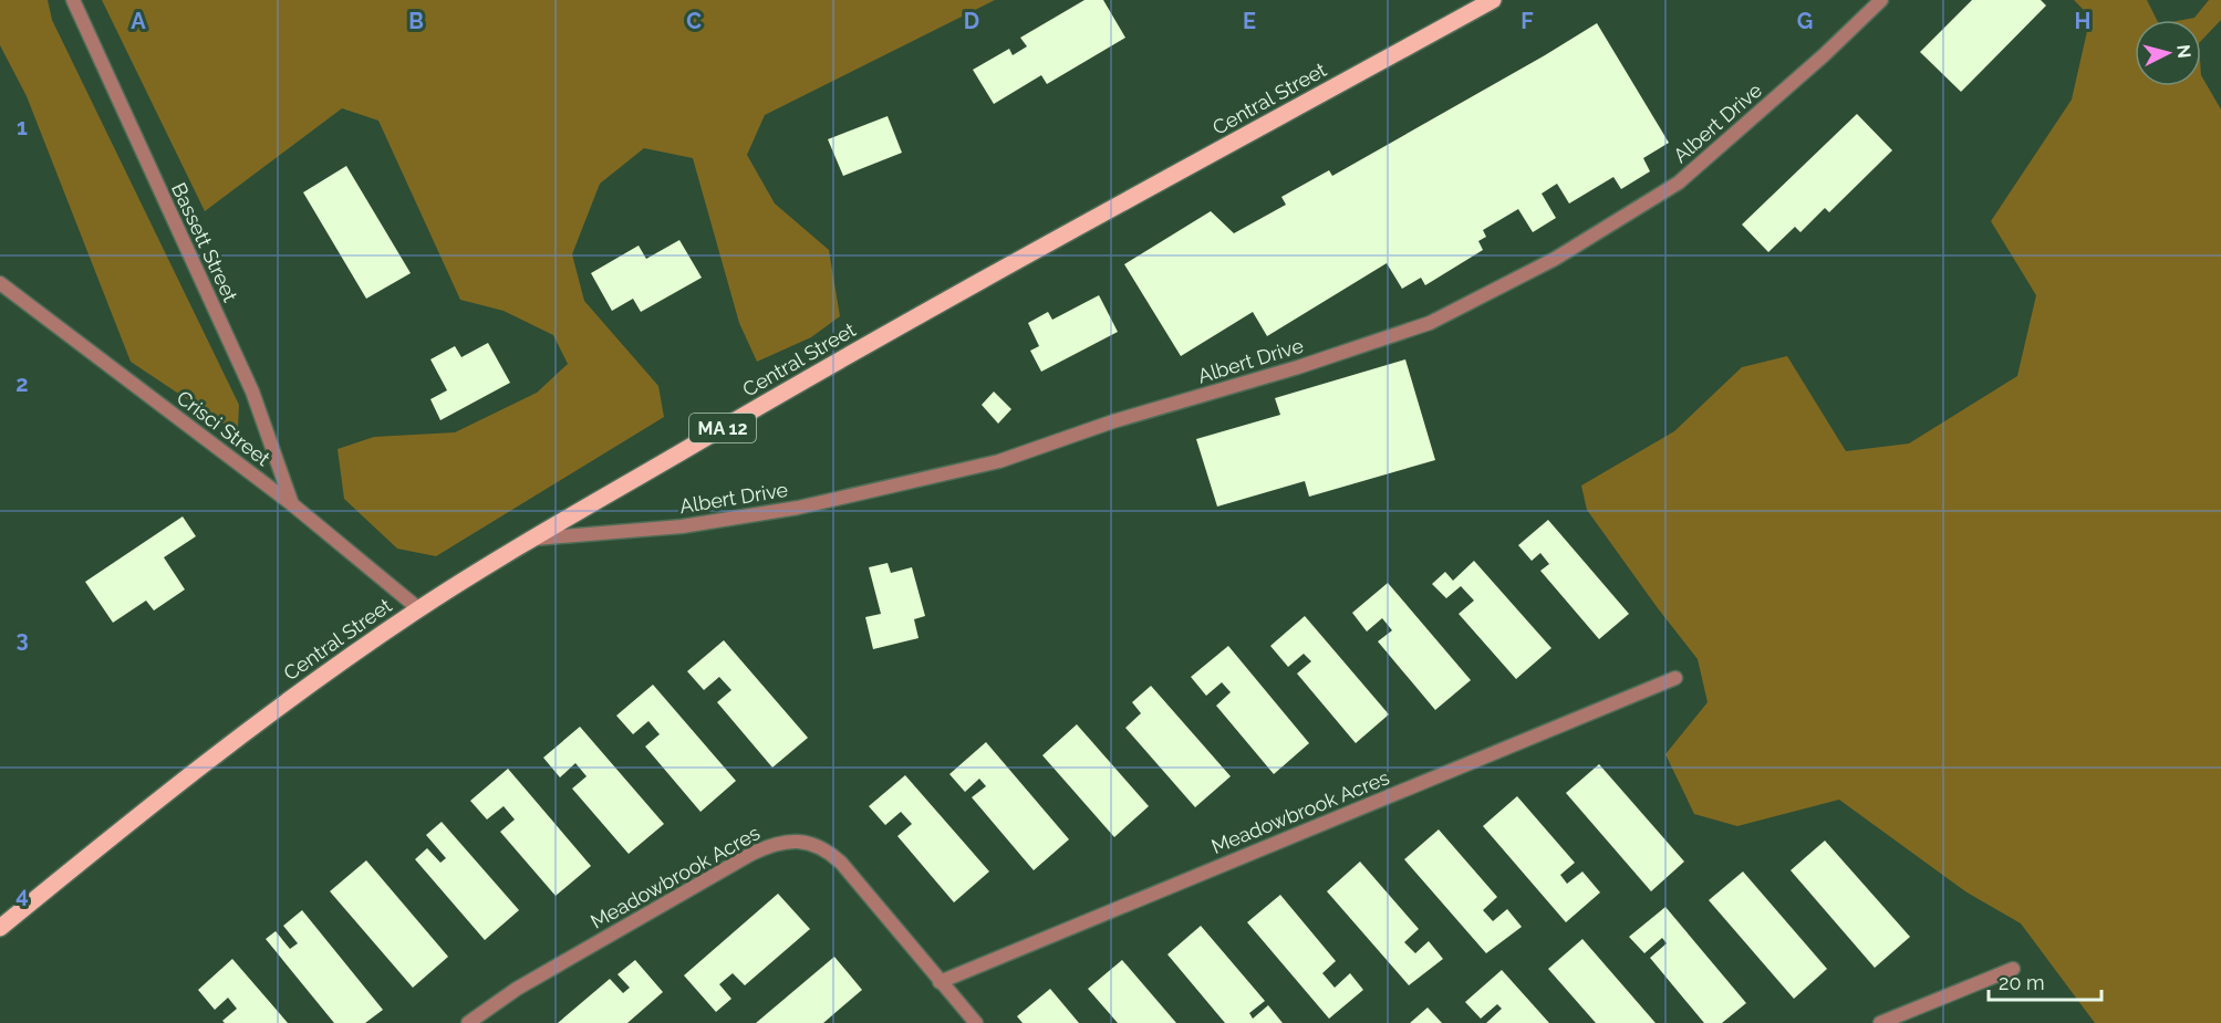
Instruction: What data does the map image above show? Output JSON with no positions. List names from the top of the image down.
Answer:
{
  "streets": {
    "main road": ["Central Street", "MA 12"],
    "street": [
      "Albert Drive",
      "Bassett Street",
      "Crisci Street",
      "Meadowbrook Acres"
    ]
  },
  "crossings": [
    ["Central Street", "Albert Drive"],
    ["Central Street", "Crisci Street"],
    ["Bassett Street", "Crisci Street"]
  ],
  "scale_bar": "20 m",
  "north": "right",
  "grid": {
    "columns": [
      "A",
      "B",
      "C",
      "D",
      "E",
      "F",
      "G",
      "H"
    ],
    "rows": [
      "1",
      "2",
      "3",
      "4"
    ]
  }
}
